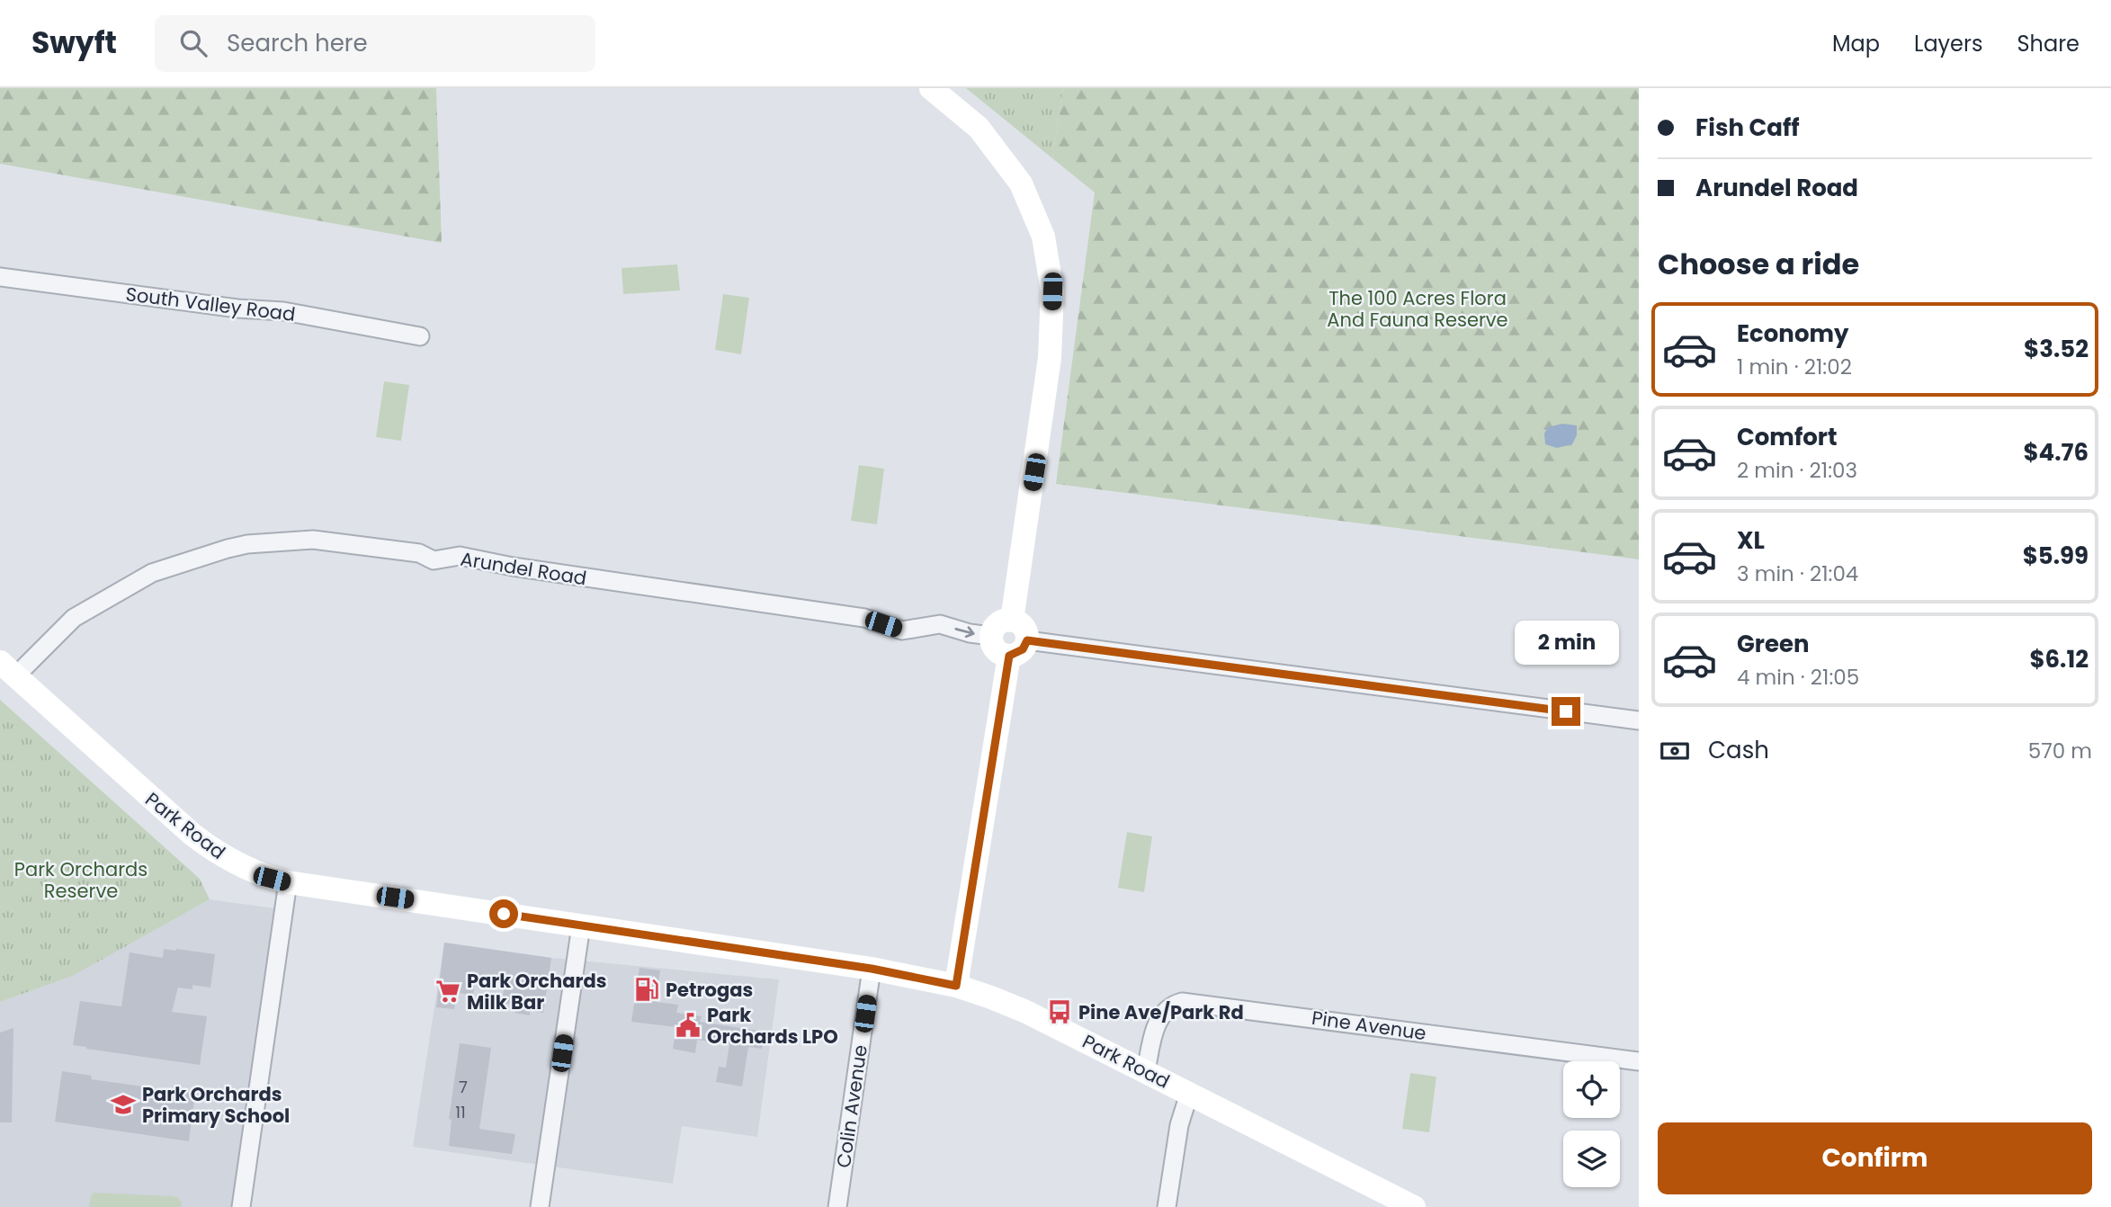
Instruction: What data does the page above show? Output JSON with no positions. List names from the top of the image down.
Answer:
{
  "streets": {
    "street": [
      "South Valley Road",
      "Arundel Road",
      "Park Road",
      "Pine Avenue",
      "Colin Avenue"
    ]
  },
  "crossings": [
    ["Arundel Road", "Park Road"],
    ["Park Road", "Pine Avenue"],
    ["Park Road", "Colin Avenue"]
  ],
  "one_way": ["Arundel Road"],
  "parks": ["The 100 Acres Flora And Fauna Reserve", "Park Orchards Reserve"],
  "places": {
    "fuel station": ["Petrogas"],
    "supermarket": ["Park Orchards Milk Bar"],
    "bus stop": ["Pine Ave/Park Rd"],
    "public building": ["Park Orchards LPO"],
    "school or university": ["Park Orchards Primary School"]
  },
  "house_numbers": ["7", "11"],
  "page": {
    "header": "Swyft",
    "search": "Search here",
    "nav": ["Map", "Layers", "Share"],
    "banner": ["Fish Caff", "Arundel Road"],
    "heading": "Choose a ride",
    "list": [
      {
        "name": "Economy",
        "note": "1 min · 21:02",
        "value": "$3.52"
      },
      {
        "name": "Comfort",
        "note": "2 min · 21:03",
        "value": "$4.76"
      },
      {
        "name": "XL",
        "note": "3 min · 21:04",
        "value": "$5.99"
      },
      {
        "name": "Green",
        "note": "4 min · 21:05",
        "value": "$6.12"
      }
    ],
    "bubble": "2 min",
    "pay": ["Cash", "570 m"],
    "buttons": "Confirm"
  }
}
